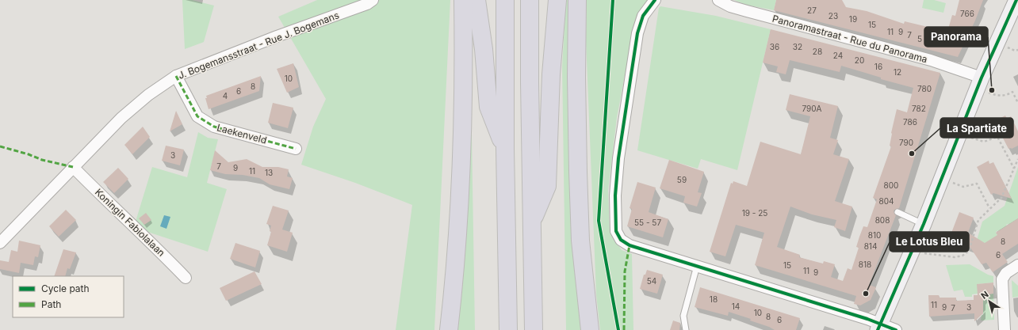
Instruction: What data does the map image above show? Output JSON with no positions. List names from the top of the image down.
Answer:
{
  "streets": {
    "street": [
      "Panoramastraat - Rue du Panorama",
      "J. Bogemansstraat - Rue J. Bogemans",
      "Laekenveld",
      "Koningin Fabiolalaan"
    ]
  },
  "crossings": [
    ["J. Bogemansstraat - Rue J. Bogemans", "Laekenveld"],
    ["J. Bogemansstraat - Rue J. Bogemans", "Koningin Fabiolalaan"]
  ],
  "places": ["Panorama", "La Spartiate", "Le Lotus Bleu"],
  "house_numbers": [
    "27",
    "766",
    "23",
    "19",
    "15",
    "11",
    "9",
    "7",
    "5",
    "36",
    "32",
    "28",
    "24",
    "20",
    "16",
    "12",
    "10",
    "8",
    "780",
    "6",
    "4",
    "790A",
    "782",
    "786",
    "790",
    "3",
    "7",
    "9",
    "11",
    "13",
    "59",
    "800",
    "804",
    "19 - 25",
    "808",
    "55 - 57",
    "810",
    "8",
    "814",
    "6",
    "818",
    "15",
    "11",
    "9",
    "54",
    "18",
    "11",
    "14",
    "9",
    "3",
    "7",
    "10",
    "8",
    "6"
  ],
  "legend": ["Cycle path", "Path"],
  "north": "top left"
}
